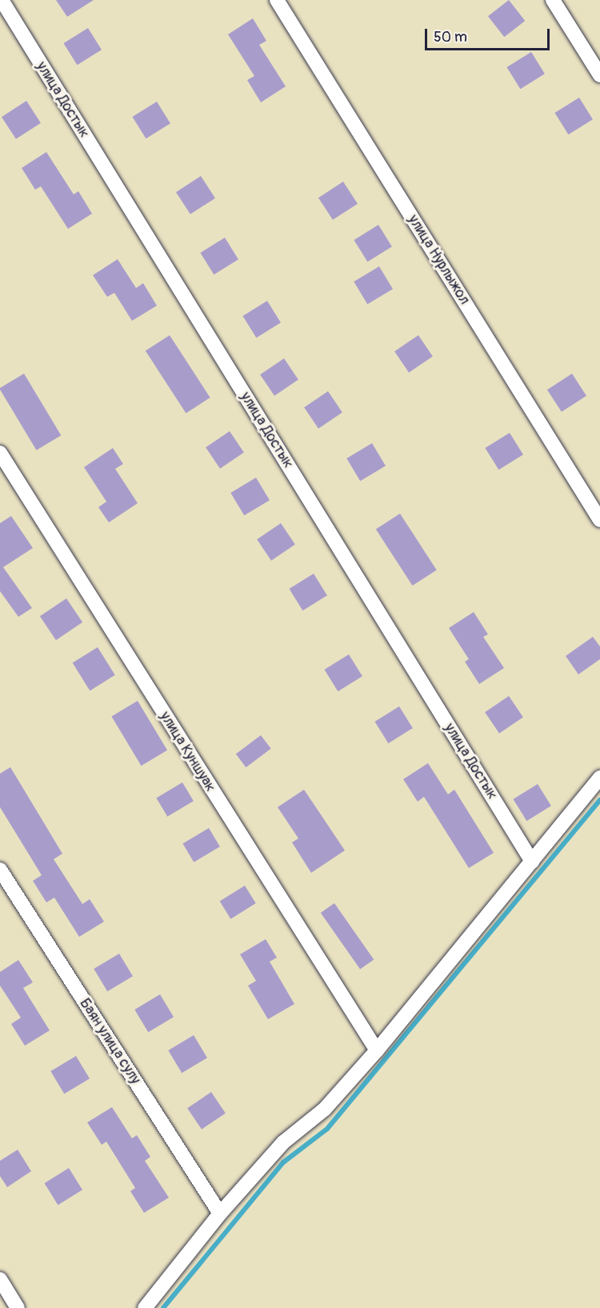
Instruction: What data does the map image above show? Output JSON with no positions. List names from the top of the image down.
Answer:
{
  "streets": {
    "street": [
      "улица Достык",
      "улица Нурлыжол",
      "улица Куншуак",
      "Баян улица сулу"
    ]
  },
  "scale_bar": "50 m"
}
